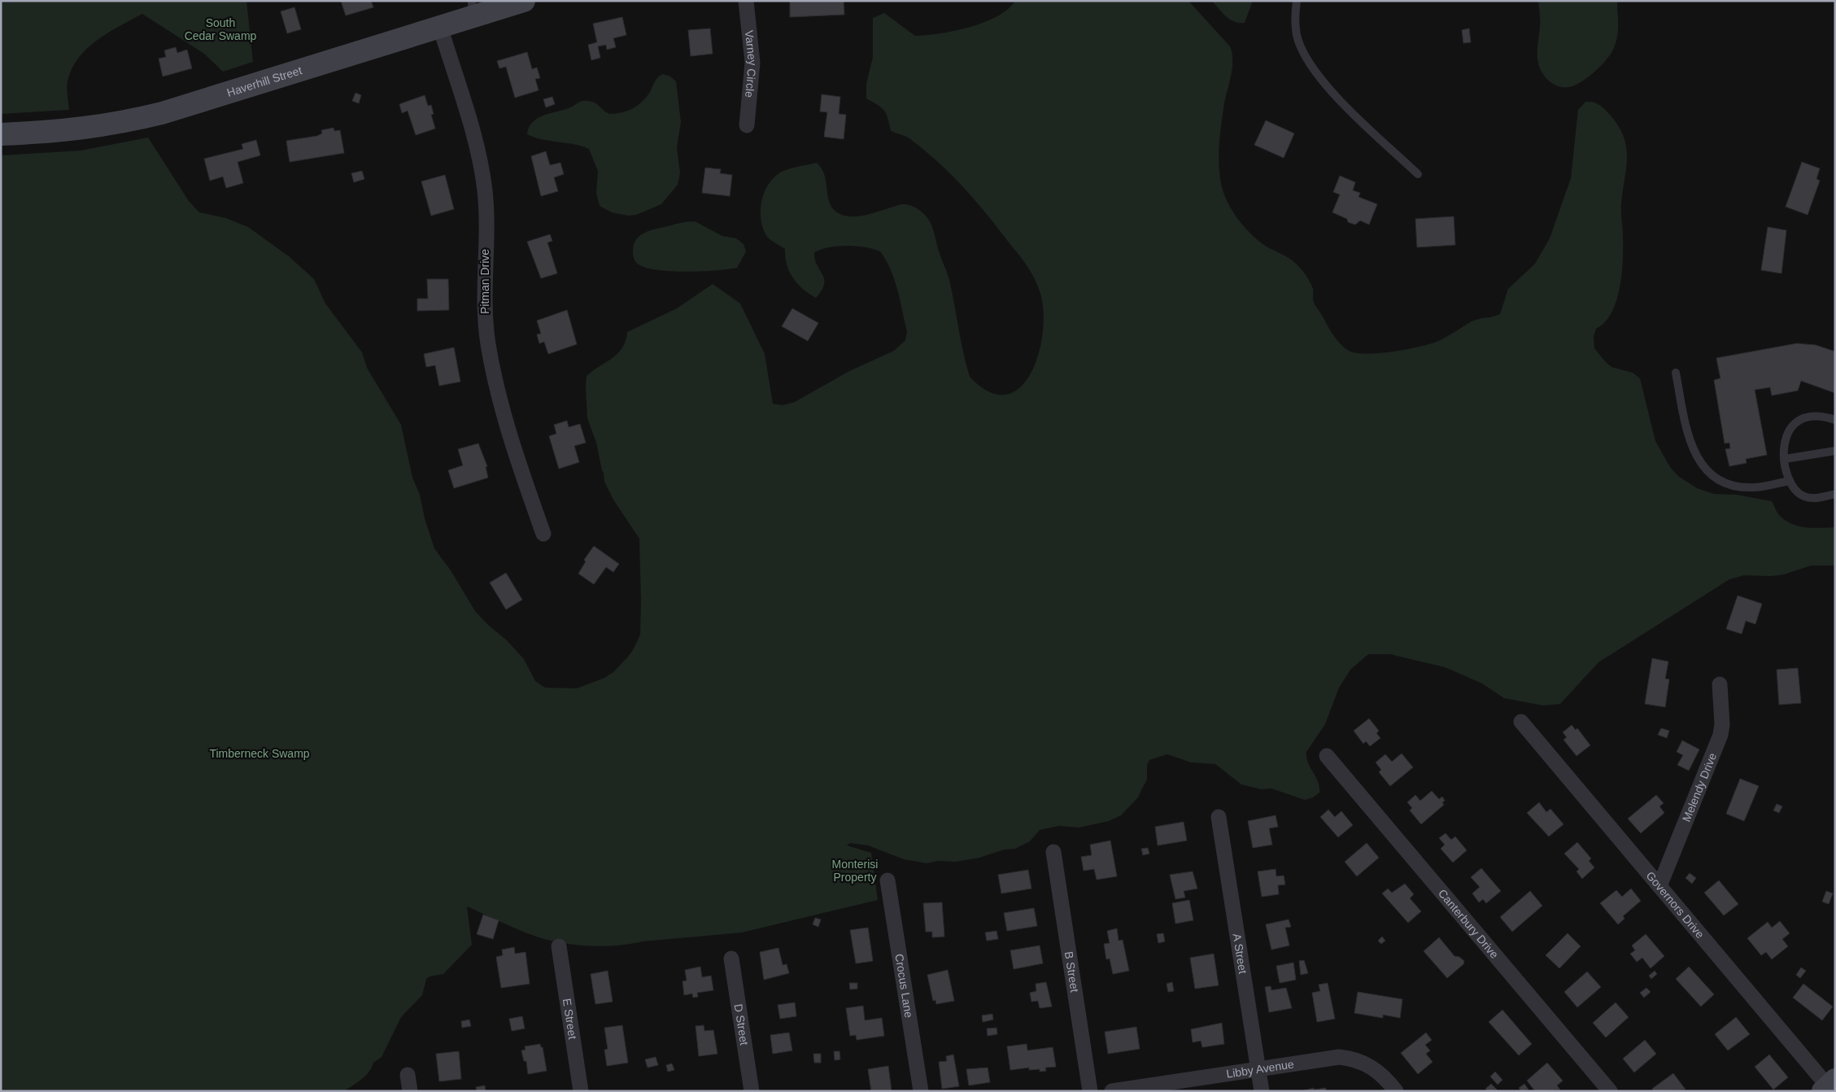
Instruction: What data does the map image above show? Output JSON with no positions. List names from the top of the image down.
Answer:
{
  "streets": {
    "street": [
      "Varney Circle",
      "Haverhill Street",
      "Pitman Drive",
      "Melendy Drive",
      "Governors Drive",
      "Canterbury Drive",
      "A Street",
      "B Street",
      "Crocus Lane",
      "E Street",
      "D Street",
      "Libby Avenue"
    ]
  },
  "crossings": [
    ["Haverhill Street", "Pitman Drive"],
    ["Melendy Drive", "Governors Drive"],
    ["A Street", "Libby Avenue"]
  ],
  "parks": ["South Cedar Swamp", "Timberneck Swamp", "Monterisi Property"]
}
